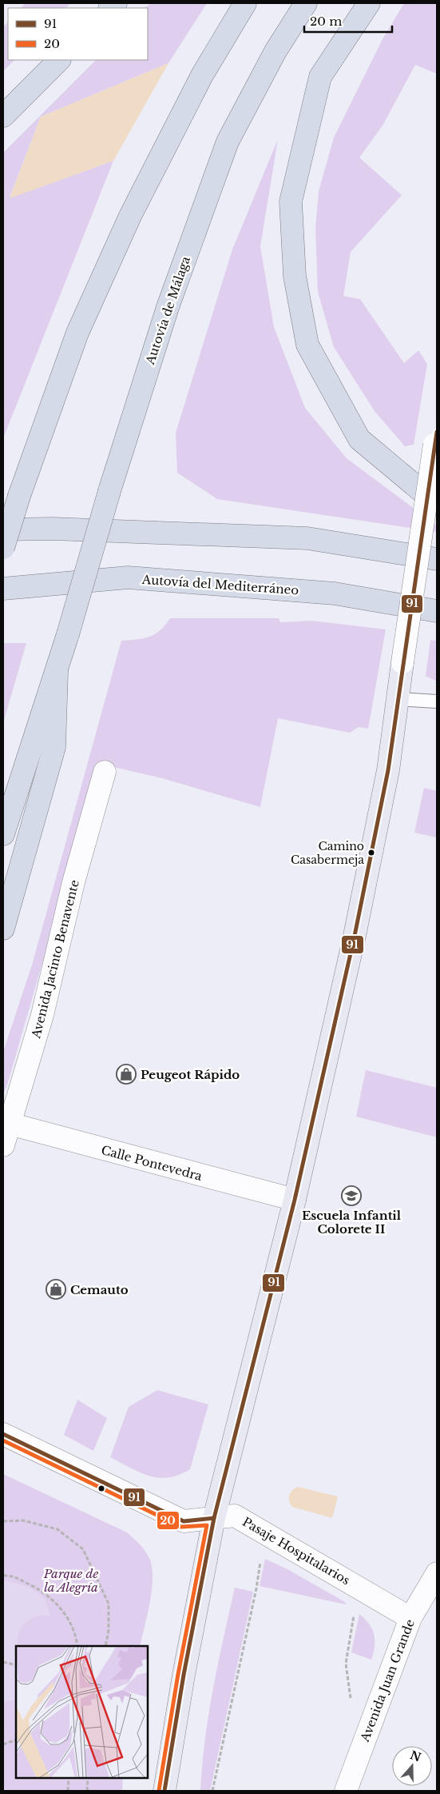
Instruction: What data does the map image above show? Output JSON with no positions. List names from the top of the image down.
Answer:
{
  "streets": {
    "highway": ["Autovía de Málaga", "Autovía del Mediterráneo"],
    "street": [
      "Avenida Jacinto Benavente",
      "Calle Pontevedra",
      "Pasaje Hospitalarios",
      "Avenida Juan Grande"
    ]
  },
  "crossings": [
    ["Avenida Jacinto Benavente", "Calle Pontevedra"],
    ["Pasaje Hospitalarios", "Avenida Juan Grande"]
  ],
  "parks": ["Parque de la Alegría"],
  "places": {
    "other": ["Camino Casabermeja"],
    "shop": ["Peugeot Rápido", "Cemauto"],
    "school or university": ["Escuela Infantil Colorete II"]
  },
  "lines": ["transit line 91", "transit line 20"],
  "legend": ["91", "20"],
  "scale_bar": "20 m",
  "north": "top"
}
